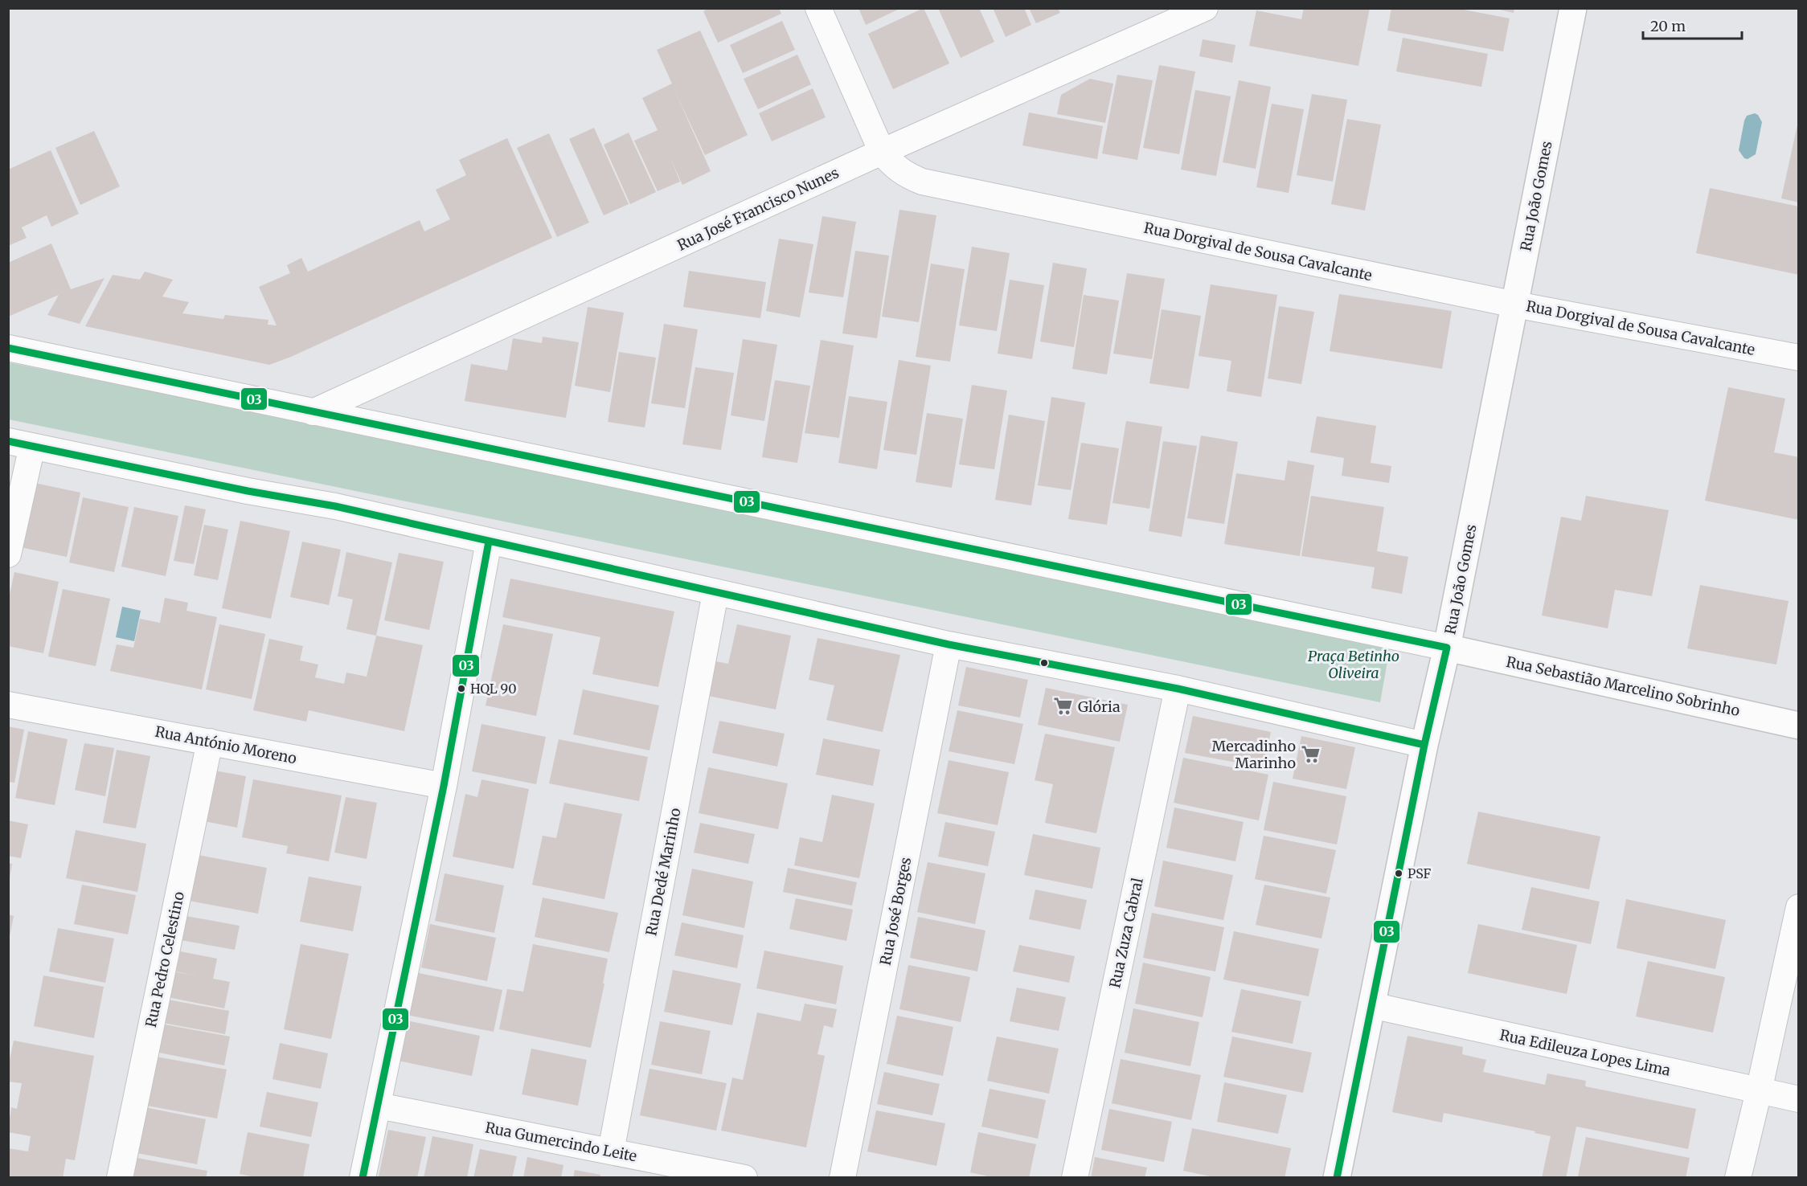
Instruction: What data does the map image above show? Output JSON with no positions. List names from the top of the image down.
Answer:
{
  "streets": {
    "street": [
      "Rua João Gomes",
      "Rua José Francisco Nunes",
      "Rua Dorgival de Sousa Cavalcante",
      "Rua Sebastião Marcelino Sobrinho",
      "Rua António Moreno",
      "Rua Dedé Marinho",
      "Rua José Borges",
      "Rua Zuza Cabral",
      "Rua Pedro Celestino",
      "Rua Edileuza Lopes Lima",
      "Rua Gumercindo Leite"
    ]
  },
  "crossings": [
    ["Rua João Gomes", "Rua Dorgival de Sousa Cavalcante"],
    ["Rua João Gomes", "Rua Sebastião Marcelino Sobrinho"],
    ["Rua João Gomes", "Rua Edileuza Lopes Lima"],
    ["Rua José Francisco Nunes", "Rua Dorgival de Sousa Cavalcante"],
    ["Rua António Moreno", "Rua Pedro Celestino"],
    ["Rua Dedé Marinho", "Rua Gumercindo Leite"]
  ],
  "parks": ["Praça Betinho Oliveira"],
  "places": {
    "other": ["HQL 90", "PSF"],
    "supermarket": ["Glória", "Mercadinho Marinho"]
  },
  "lines": ["transit line 03"],
  "scale_bar": "20 m"
}
